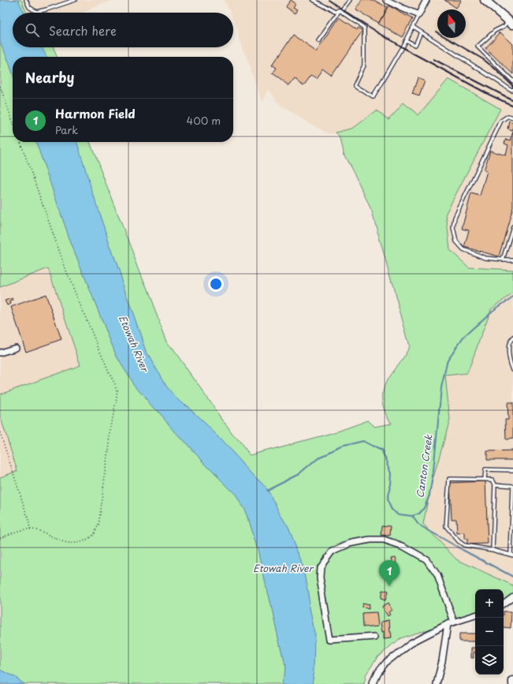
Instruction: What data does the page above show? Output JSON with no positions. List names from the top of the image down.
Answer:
{
  "water": ["Etowah River", "Canton Creek"],
  "north": "top",
  "page": {
    "search": "Search here",
    "heading": "Nearby",
    "list": [
      {
        "mark": "1",
        "name": "Harmon Field",
        "note": "Park",
        "value": "400 m"
      }
    ],
    "pins": "1",
    "map_buttons": ["+", "−"]
  }
}
